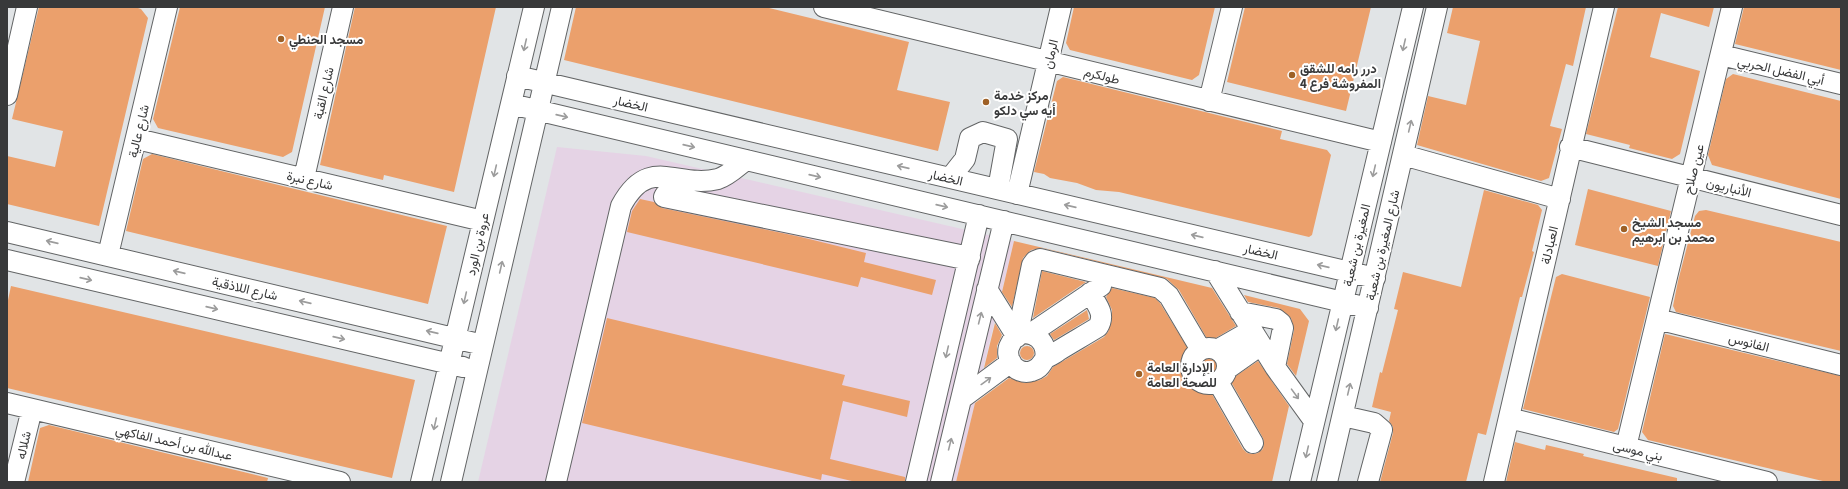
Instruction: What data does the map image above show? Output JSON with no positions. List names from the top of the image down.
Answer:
{
  "streets": {
    "street": [
      "الرمان",
      "أبي الفضل الحربي",
      "طولكرم",
      "شارع القبة",
      "الخضار",
      "شارع عالية",
      "عين صلاح",
      "شارع نبرة",
      "الأنباريون",
      "عروة بن الورد",
      "المغيرة بن شعبة",
      "شارع المغيرة بن شعبة",
      "العبادلة",
      "شارع اللاذقية",
      "الفانوس",
      "عبدالله بن أحمد الفاكهي",
      "شلاله",
      "بني موسى"
    ]
  },
  "crossings": [
    ["الرمان", "طولكرم"],
    ["الرمان", "الخضار"],
    ["أبي الفضل الحربي", "عين صلاح"],
    ["طولكرم", "المغيرة بن شعبة"],
    ["شارع القبة", "شارع نبرة"],
    ["الخضار", "عروة بن الورد"],
    ["الخضار", "المغيرة بن شعبة"],
    ["الخضار", "شارع المغيرة بن شعبة"],
    ["شارع عالية", "شارع نبرة"],
    ["شارع عالية", "شارع اللاذقية"],
    ["عين صلاح", "الأنباريون"],
    ["عين صلاح", "الفانوس"],
    ["عين صلاح", "بني موسى"],
    ["شارع نبرة", "عروة بن الورد"],
    ["الأنباريون", "العبادلة"],
    ["عروة بن الورد", "شارع اللاذقية"],
    ["العبادلة", "بني موسى"],
    ["عبدالله بن أحمد الفاكهي", "شلاله"]
  ],
  "one_way": ["المغيرة بن شعبة", "شارع المغيرة بن شعبة"],
  "places": [
    "مسجد الحنطي",
    "درر رامه للشقق المفروشة فرع 4",
    "مركز خدمة أيه سي دلكو",
    "مسجد الشيخ محمد بن ابرهيم",
    "الإدارة العامة للصحة العامة"
  ]
}
